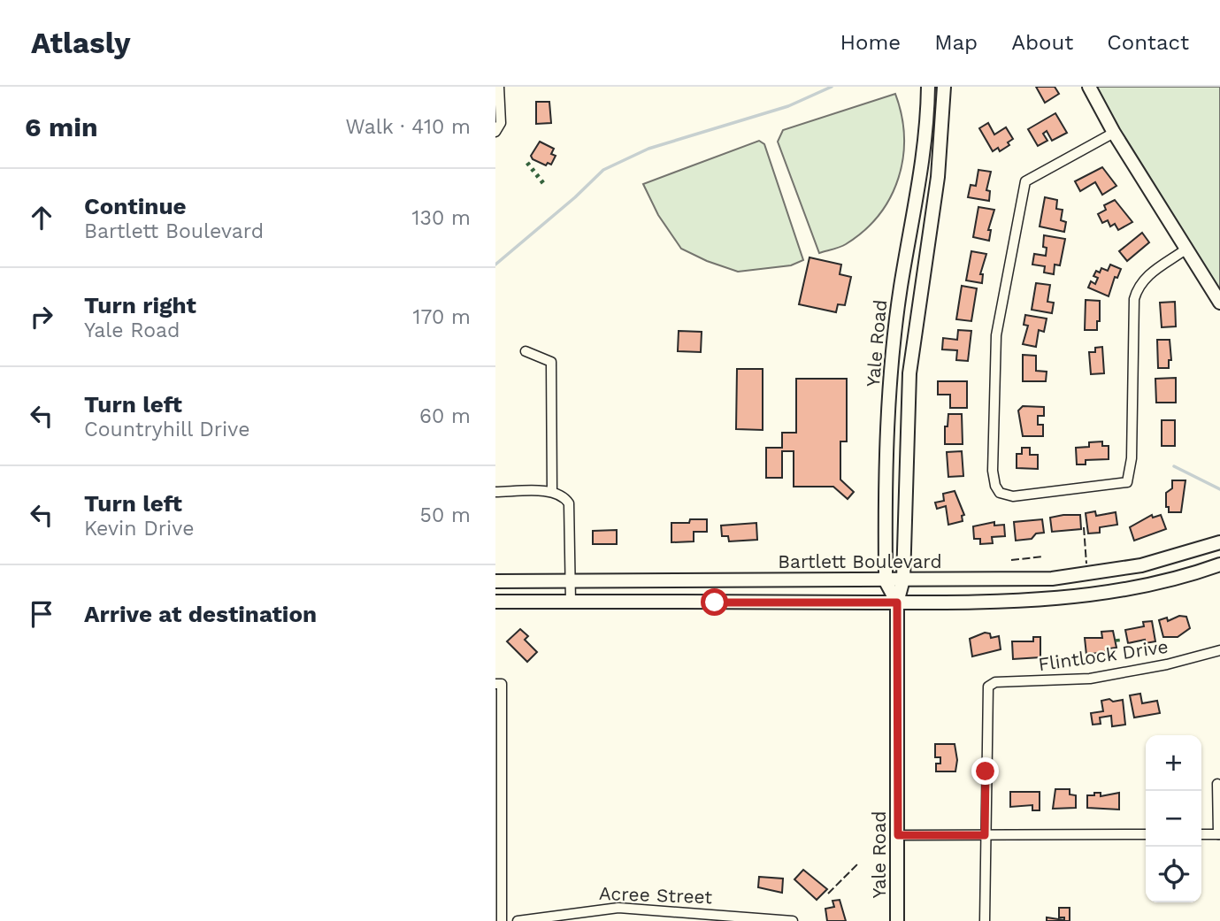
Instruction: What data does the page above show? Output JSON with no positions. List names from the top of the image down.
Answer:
{
  "streets": {
    "main road": ["Yale Road", "Bartlett Boulevard"],
    "street": ["Flintlock Drive", "Acree Street"]
  },
  "crossings": [
    ["Yale Road", "Bartlett Boulevard"]
  ],
  "page": {
    "header": "Atlasly",
    "nav": [
      "Home",
      "Map",
      "About",
      "Contact"
    ],
    "heading": ["6 min", "Walk · 410 m"],
    "list": [
      ["Continue", "Bartlett Boulevard", "130 m"],
      ["Turn right", "Yale Road", "170 m"],
      ["Turn left", "Countryhill Drive", "60 m"],
      ["Turn left", "Kevin Drive", "50 m"],
      "Arrive at destination"
    ],
    "map_buttons": ["+", "−"]
  }
}
